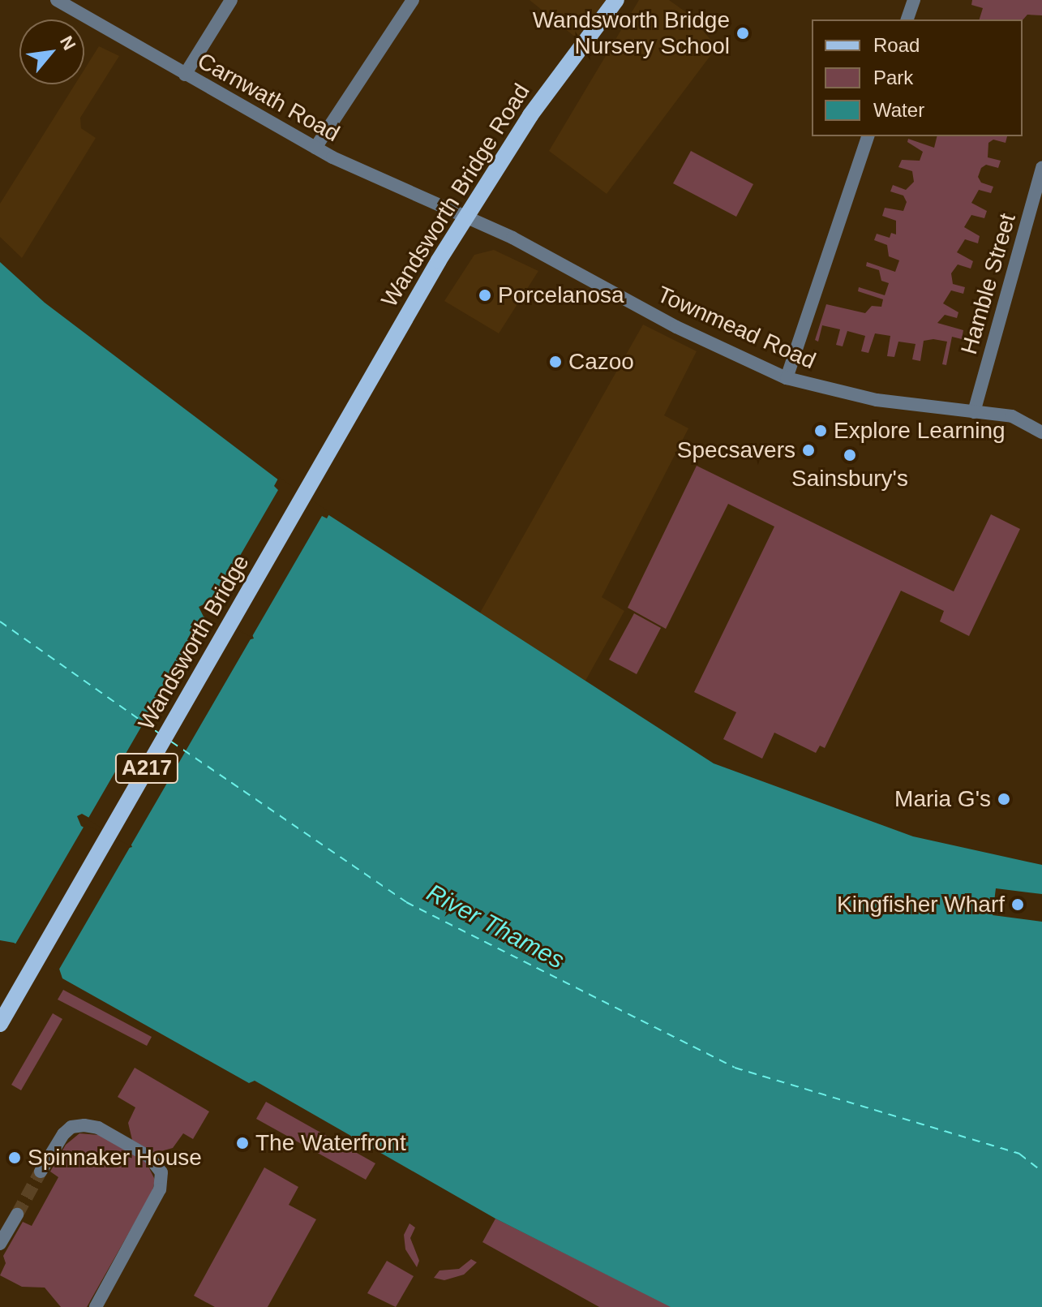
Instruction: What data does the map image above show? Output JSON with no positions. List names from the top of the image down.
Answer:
{
  "streets": {
    "main road": ["Wandsworth Bridge Road", "Wandsworth Bridge", "A217"],
    "street": ["Carnwath Road", "Hamble Street", "Townmead Road"]
  },
  "crossings": [
    ["Carnwath Road", "Wandsworth Bridge Road"],
    ["Carnwath Road", "Townmead Road"],
    ["Wandsworth Bridge Road", "Townmead Road"],
    ["Wandsworth Bridge Road", "Wandsworth Bridge"],
    ["Hamble Street", "Townmead Road"]
  ],
  "water": ["River Thames"],
  "places": [
    "Wandsworth Bridge Nursery School",
    "Porcelanosa",
    "Cazoo",
    "Explore Learning",
    "Specsavers",
    "Sainsbury's",
    "Maria G's",
    "Kingfisher Wharf",
    "The Waterfront",
    "Spinnaker House"
  ],
  "legend": ["Road", "Park", "Water"],
  "north": "top right"
}
